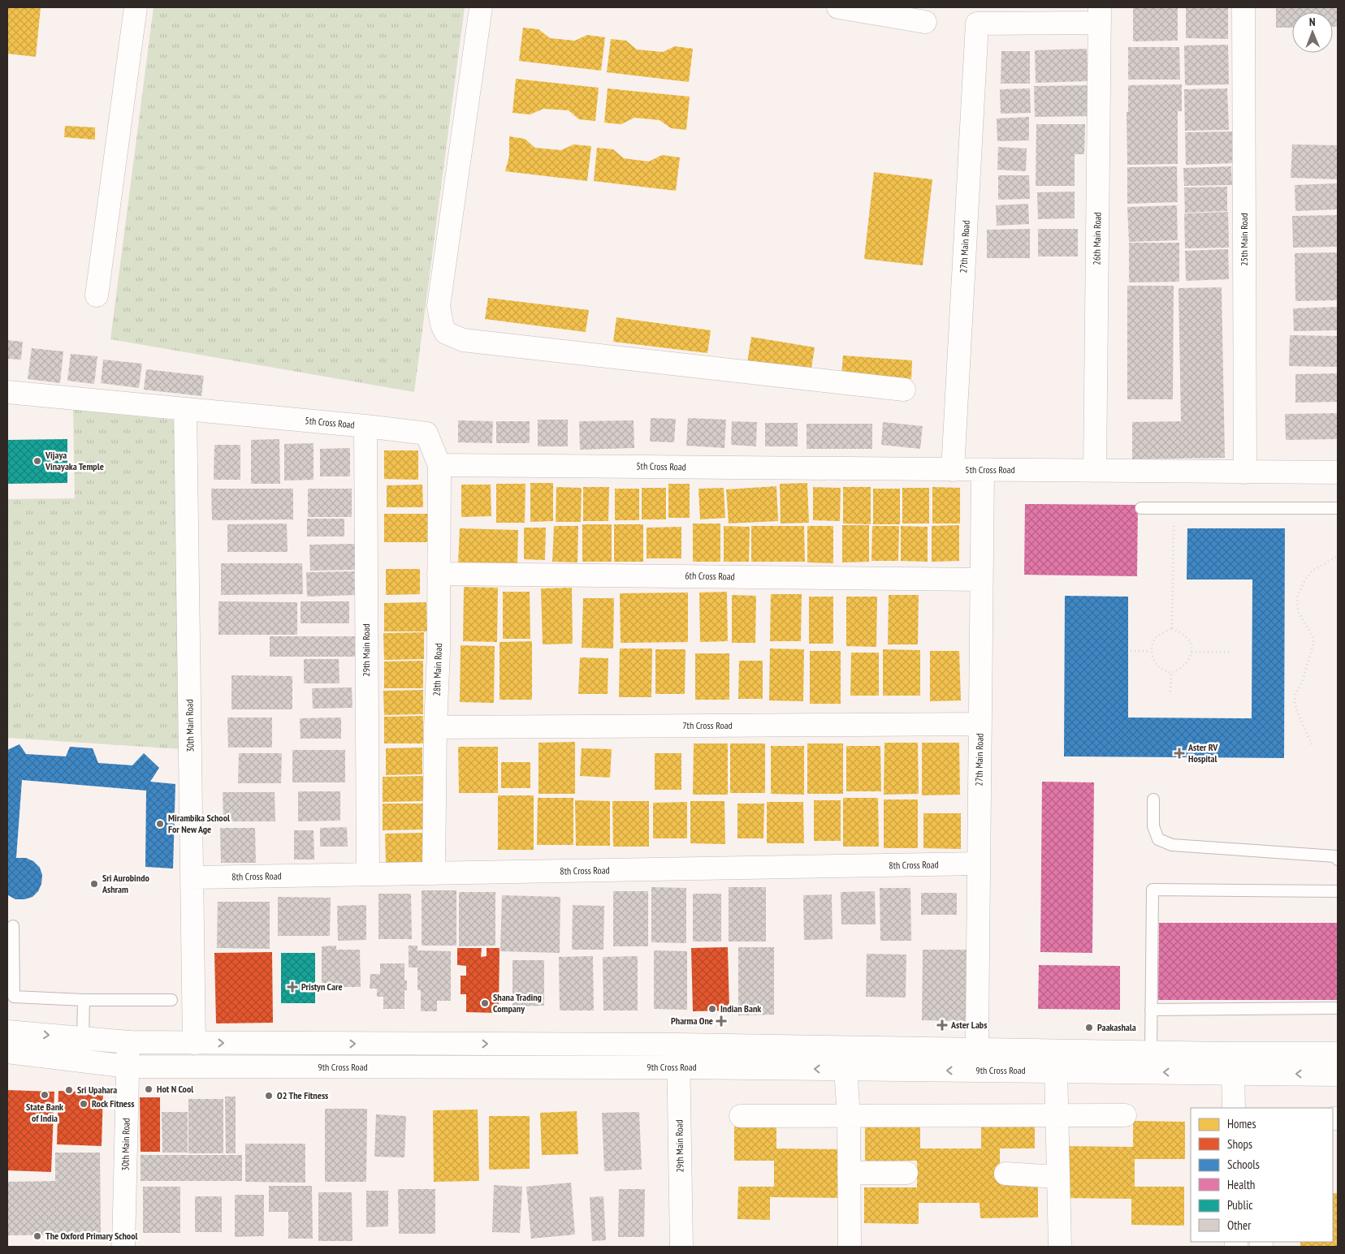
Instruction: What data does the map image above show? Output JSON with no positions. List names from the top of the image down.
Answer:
{
  "streets": {
    "street": [
      "26th Main Road",
      "25th Main Road",
      "27th Main Road",
      "5th Cross Road",
      "6th Cross Road",
      "29th Main Road",
      "28th Main Road",
      "30th Main Road",
      "7th Cross Road",
      "8th Cross Road",
      "9th Cross Road"
    ]
  },
  "crossings": [
    ["26th Main Road", "27th Main Road"],
    ["26th Main Road", "5th Cross Road"],
    ["25th Main Road", "5th Cross Road"],
    ["27th Main Road", "5th Cross Road"],
    ["27th Main Road", "6th Cross Road"],
    ["27th Main Road", "7th Cross Road"],
    ["27th Main Road", "8th Cross Road"],
    ["27th Main Road", "9th Cross Road"],
    ["5th Cross Road", "29th Main Road"],
    ["5th Cross Road", "28th Main Road"],
    ["5th Cross Road", "30th Main Road"],
    ["6th Cross Road", "28th Main Road"],
    ["29th Main Road", "8th Cross Road"],
    ["29th Main Road", "9th Cross Road"],
    ["28th Main Road", "7th Cross Road"],
    ["28th Main Road", "8th Cross Road"],
    ["30th Main Road", "8th Cross Road"],
    ["30th Main Road", "9th Cross Road"]
  ],
  "places": {
    "other": [
      "Vijaya Vinayaka Temple",
      "Mirambika School For New Age",
      "Sri Aurobindo Ashram",
      "Shana Trading Company",
      "Indian Bank",
      "Paakashala",
      "Hot N Cool",
      "Sri Upahara",
      "State Bank of India",
      "O2 The Fitness",
      "Rock Fitness",
      "The Oxford Primary School"
    ],
    "health": [
      "Aster RV Hospital",
      "Pristyn Care",
      "Pharma One",
      "Aster Labs"
    ]
  },
  "legend": [
    "Homes",
    "Shops",
    "Schools",
    "Health",
    "Public",
    "Other"
  ],
  "north": "top"
}
